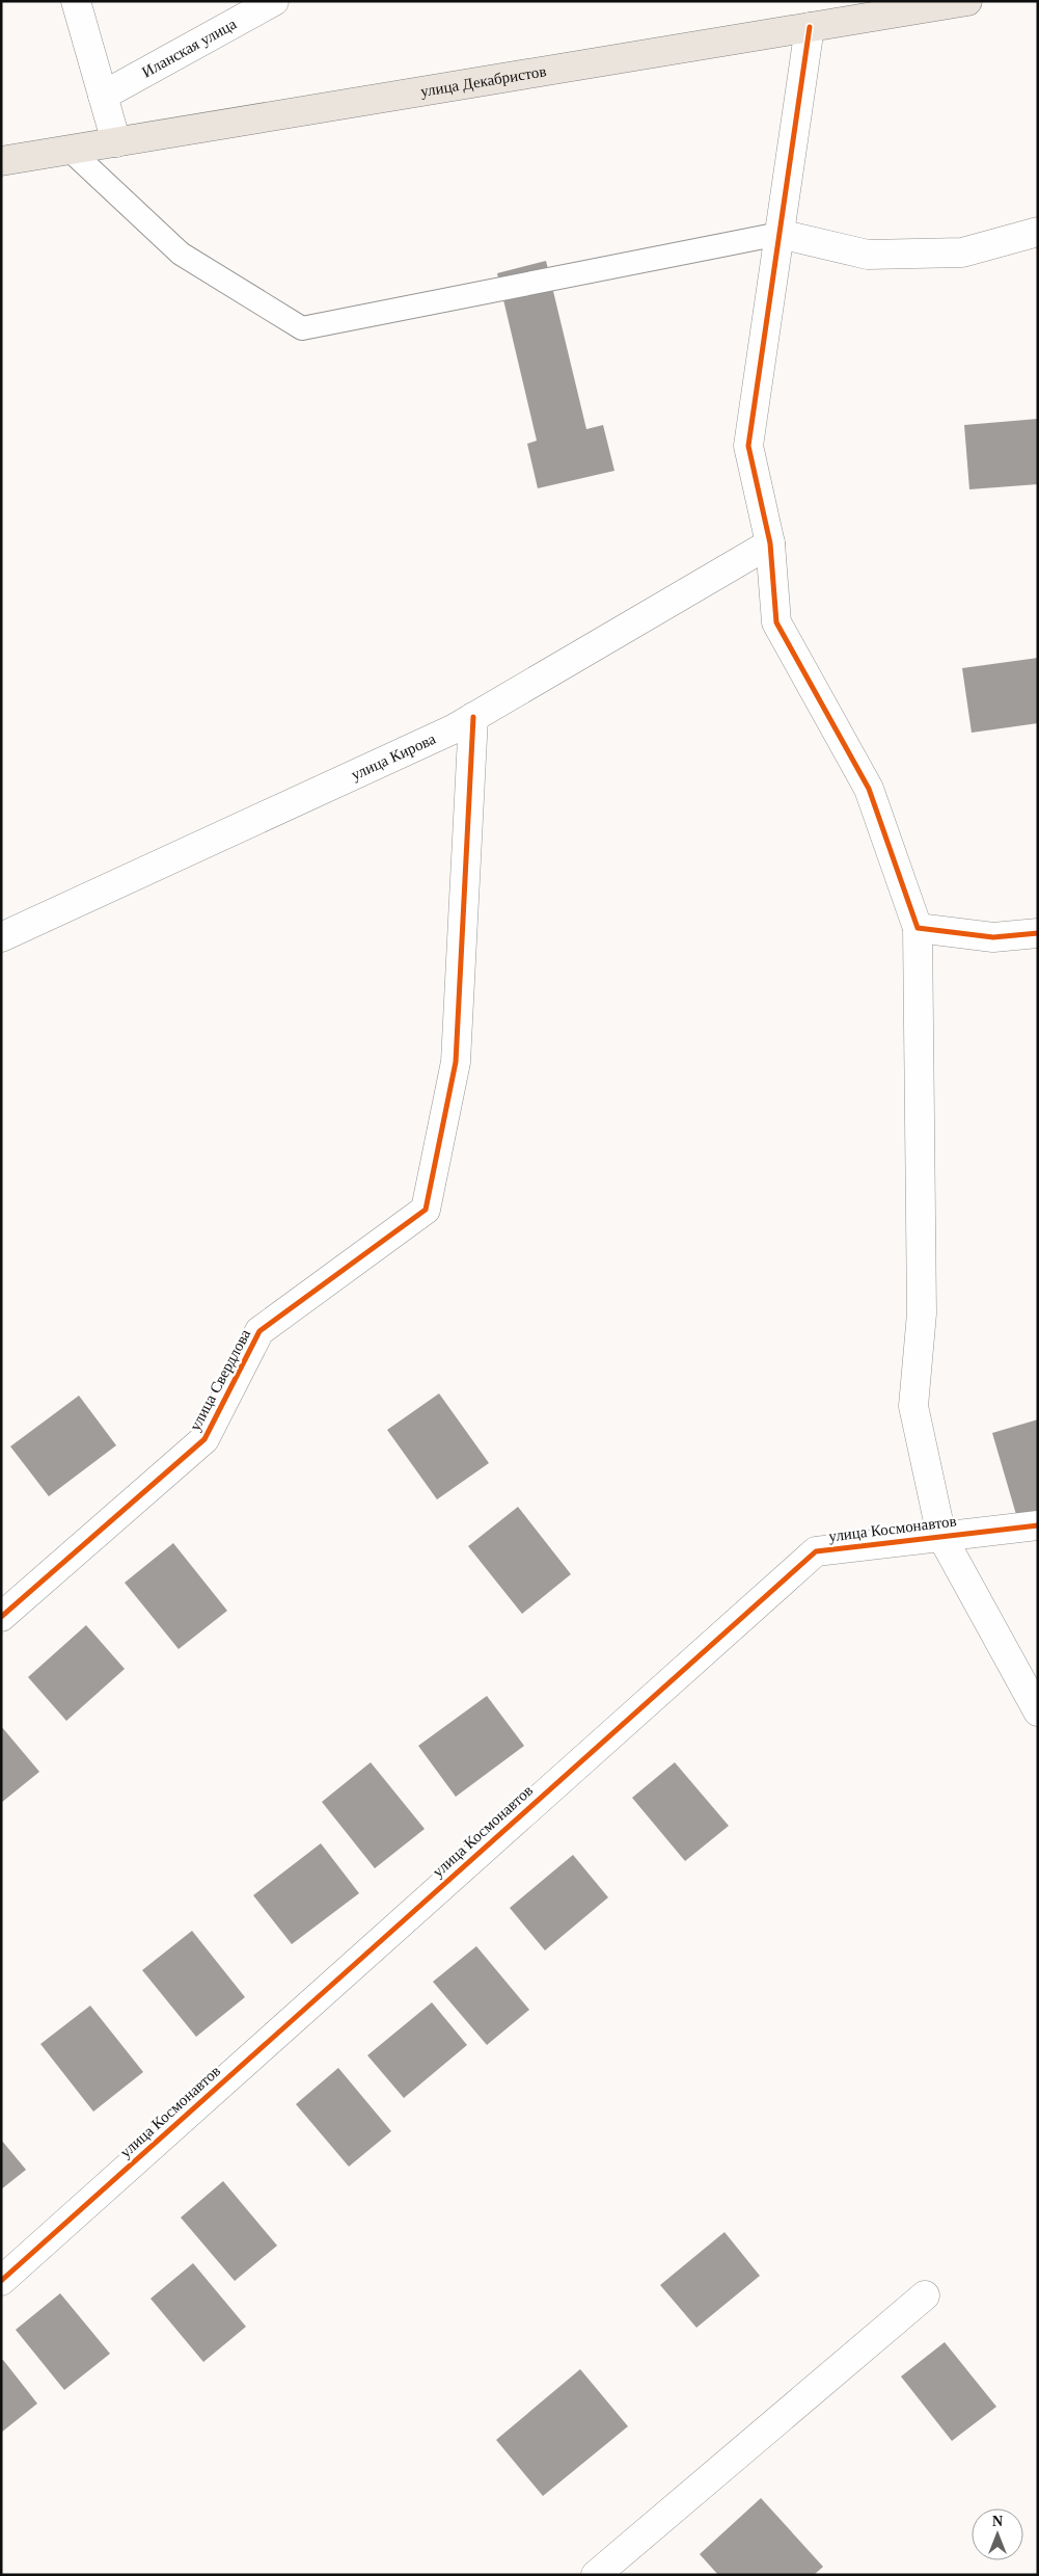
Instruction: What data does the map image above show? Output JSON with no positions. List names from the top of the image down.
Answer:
{
  "streets": {
    "main road": ["улица Декабристов"],
    "street": [
      "Иланская улица",
      "улица Кирова",
      "улица Свердлова",
      "улица Космонавтов"
    ]
  },
  "crossings": [
    ["улица Кирова", "улица Свердлова"]
  ],
  "north": "top"
}
